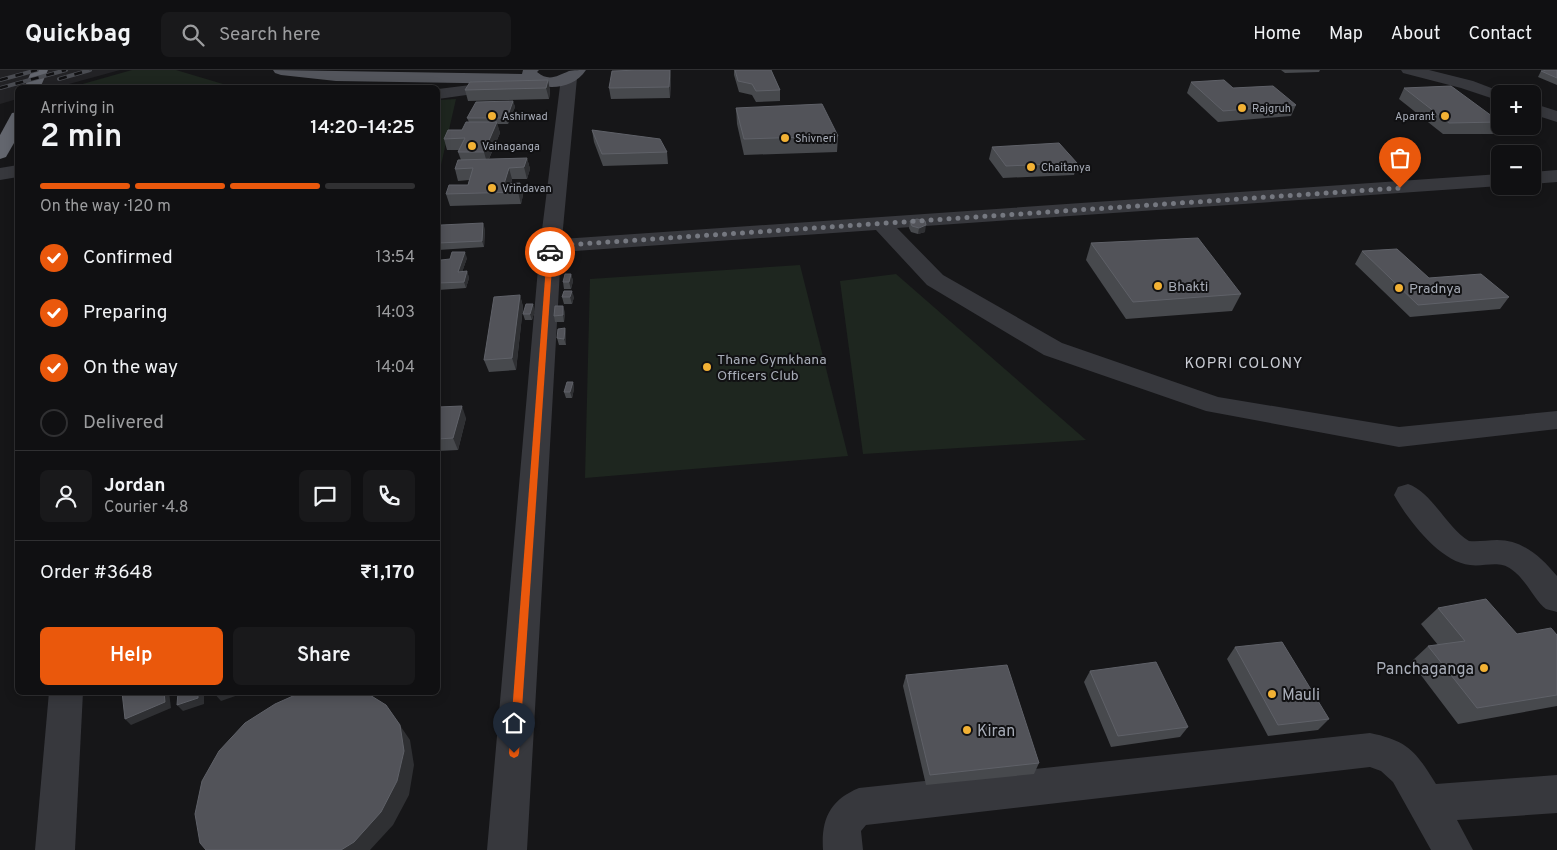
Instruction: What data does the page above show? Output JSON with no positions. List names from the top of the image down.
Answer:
{
  "districts": ["KOPRI COLONY"],
  "places": [
    "Rajgruh",
    "Ashirwad",
    "Aparant",
    "Shivneri",
    "Vainaganga",
    "Chaitanya",
    "Vrindavan",
    "Bhakti",
    "Pradnya",
    "Thane Gymkhana Officers Club",
    "Panchaganga",
    "Mauli",
    "Kiran"
  ],
  "page": {
    "header": "Quickbag",
    "search": "Search here",
    "nav": [
      "Home",
      "Map",
      "About",
      "Contact"
    ],
    "map_buttons": ["+", "−"],
    "heading": ["2 min", "Arriving in", "14:20–14:25"],
    "panel": [
      "Jordan",
      "Courier · 4.8",
      "Order #3648",
      "₹1,170"
    ],
    "bar": "On the way · 120 m",
    "list": [
      ["Confirmed", "13:54"],
      ["Preparing", "14:03"],
      ["On the way", "14:04"],
      "Delivered"
    ],
    "buttons": ["Help", "Share"]
  }
}
